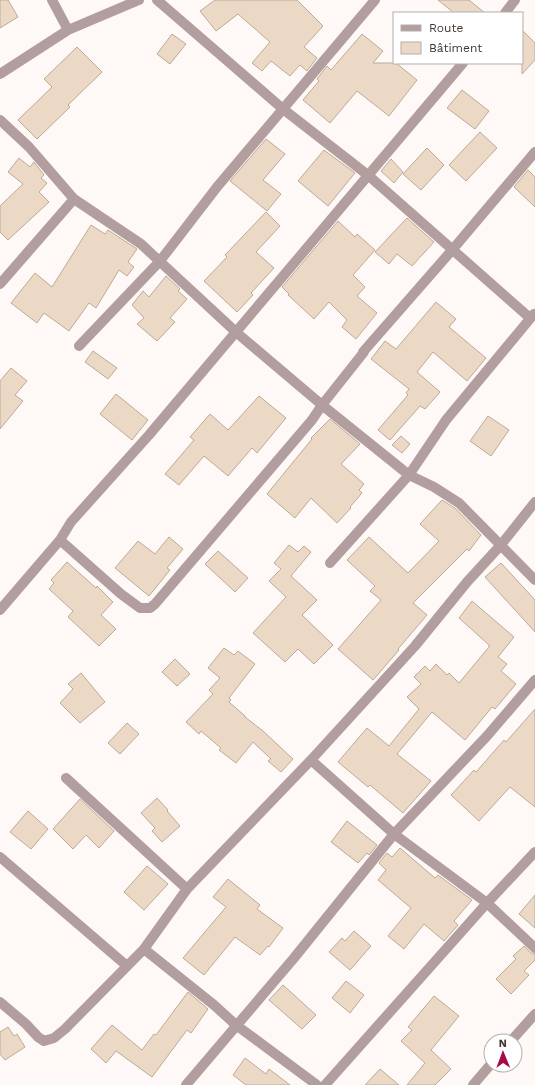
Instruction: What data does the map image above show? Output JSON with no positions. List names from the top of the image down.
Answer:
{
  "legend": ["Route", "Bâtiment"],
  "north": "top"
}
